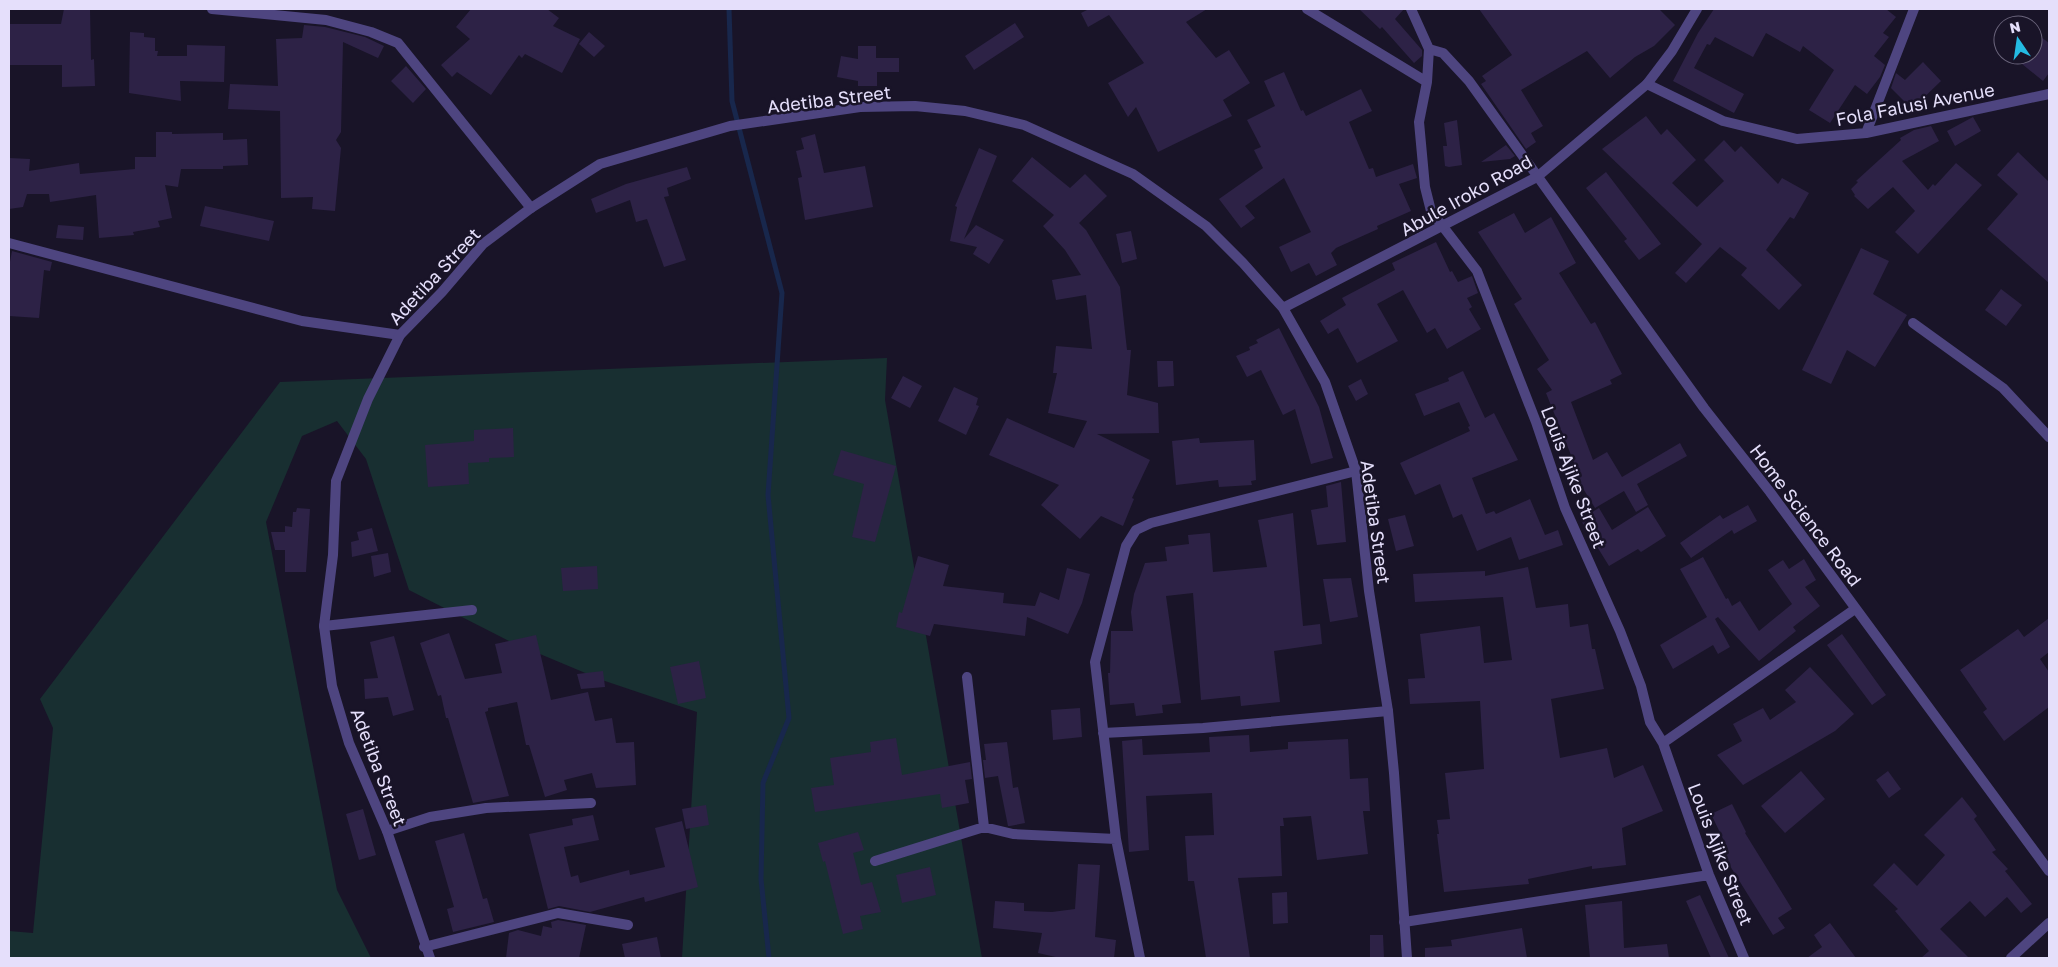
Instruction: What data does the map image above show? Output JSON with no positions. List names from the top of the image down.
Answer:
{
  "streets": {
    "street": [
      "Adetiba Street",
      "Fola Falusi Avenue",
      "Abule Iroko Road",
      "Louis Ajike Street",
      "Home Science Road"
    ]
  },
  "crossings": [
    ["Adetiba Street", "Abule Iroko Road"],
    ["Fola Falusi Avenue", "Abule Iroko Road"],
    ["Abule Iroko Road", "Louis Ajike Street"],
    ["Abule Iroko Road", "Home Science Road"],
    ["Louis Ajike Street", "Home Science Road"]
  ],
  "north": "top"
}
